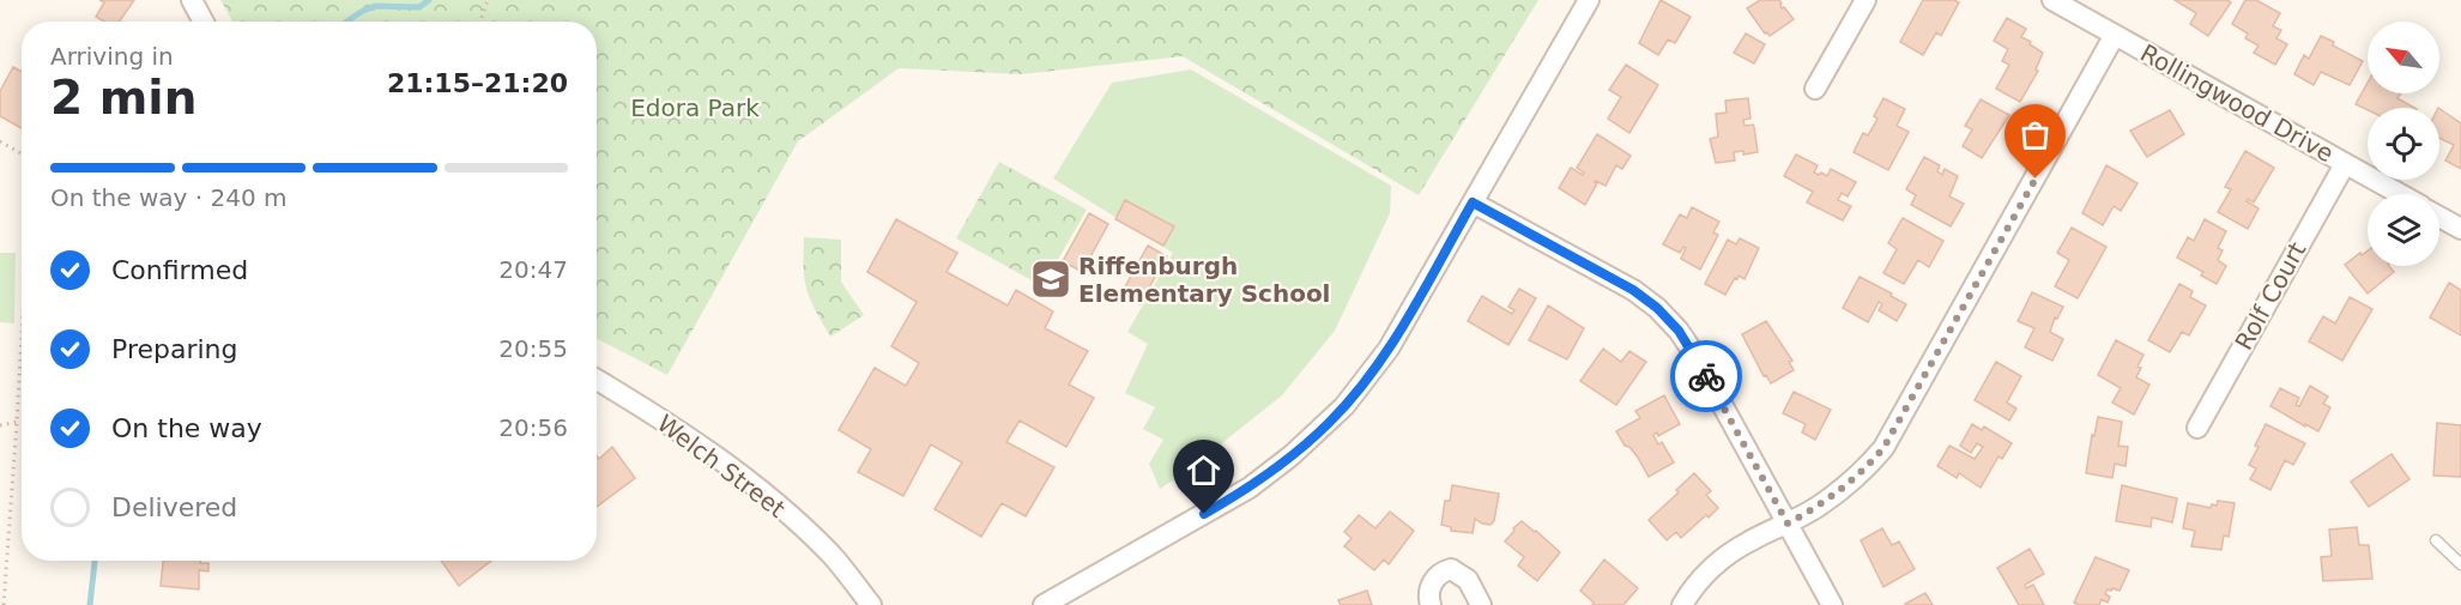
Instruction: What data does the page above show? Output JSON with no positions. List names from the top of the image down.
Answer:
{
  "streets": {
    "street": ["Rollingwood Drive", "Rolf Court", "Welch Street"]
  },
  "crossings": [
    ["Rollingwood Drive", "Rolf Court"]
  ],
  "parks": ["Edora Park"],
  "places": {
    "school or university": ["Riffenburgh Elementary School"]
  },
  "north": "top left",
  "page": {
    "heading": ["2 min", "Arriving in", "21:15–21:20"],
    "bar": "On the way · 240 m",
    "list": [
      ["Confirmed", "20:47"],
      ["Preparing", "20:55"],
      ["On the way", "20:56"],
      "Delivered"
    ]
  }
}
